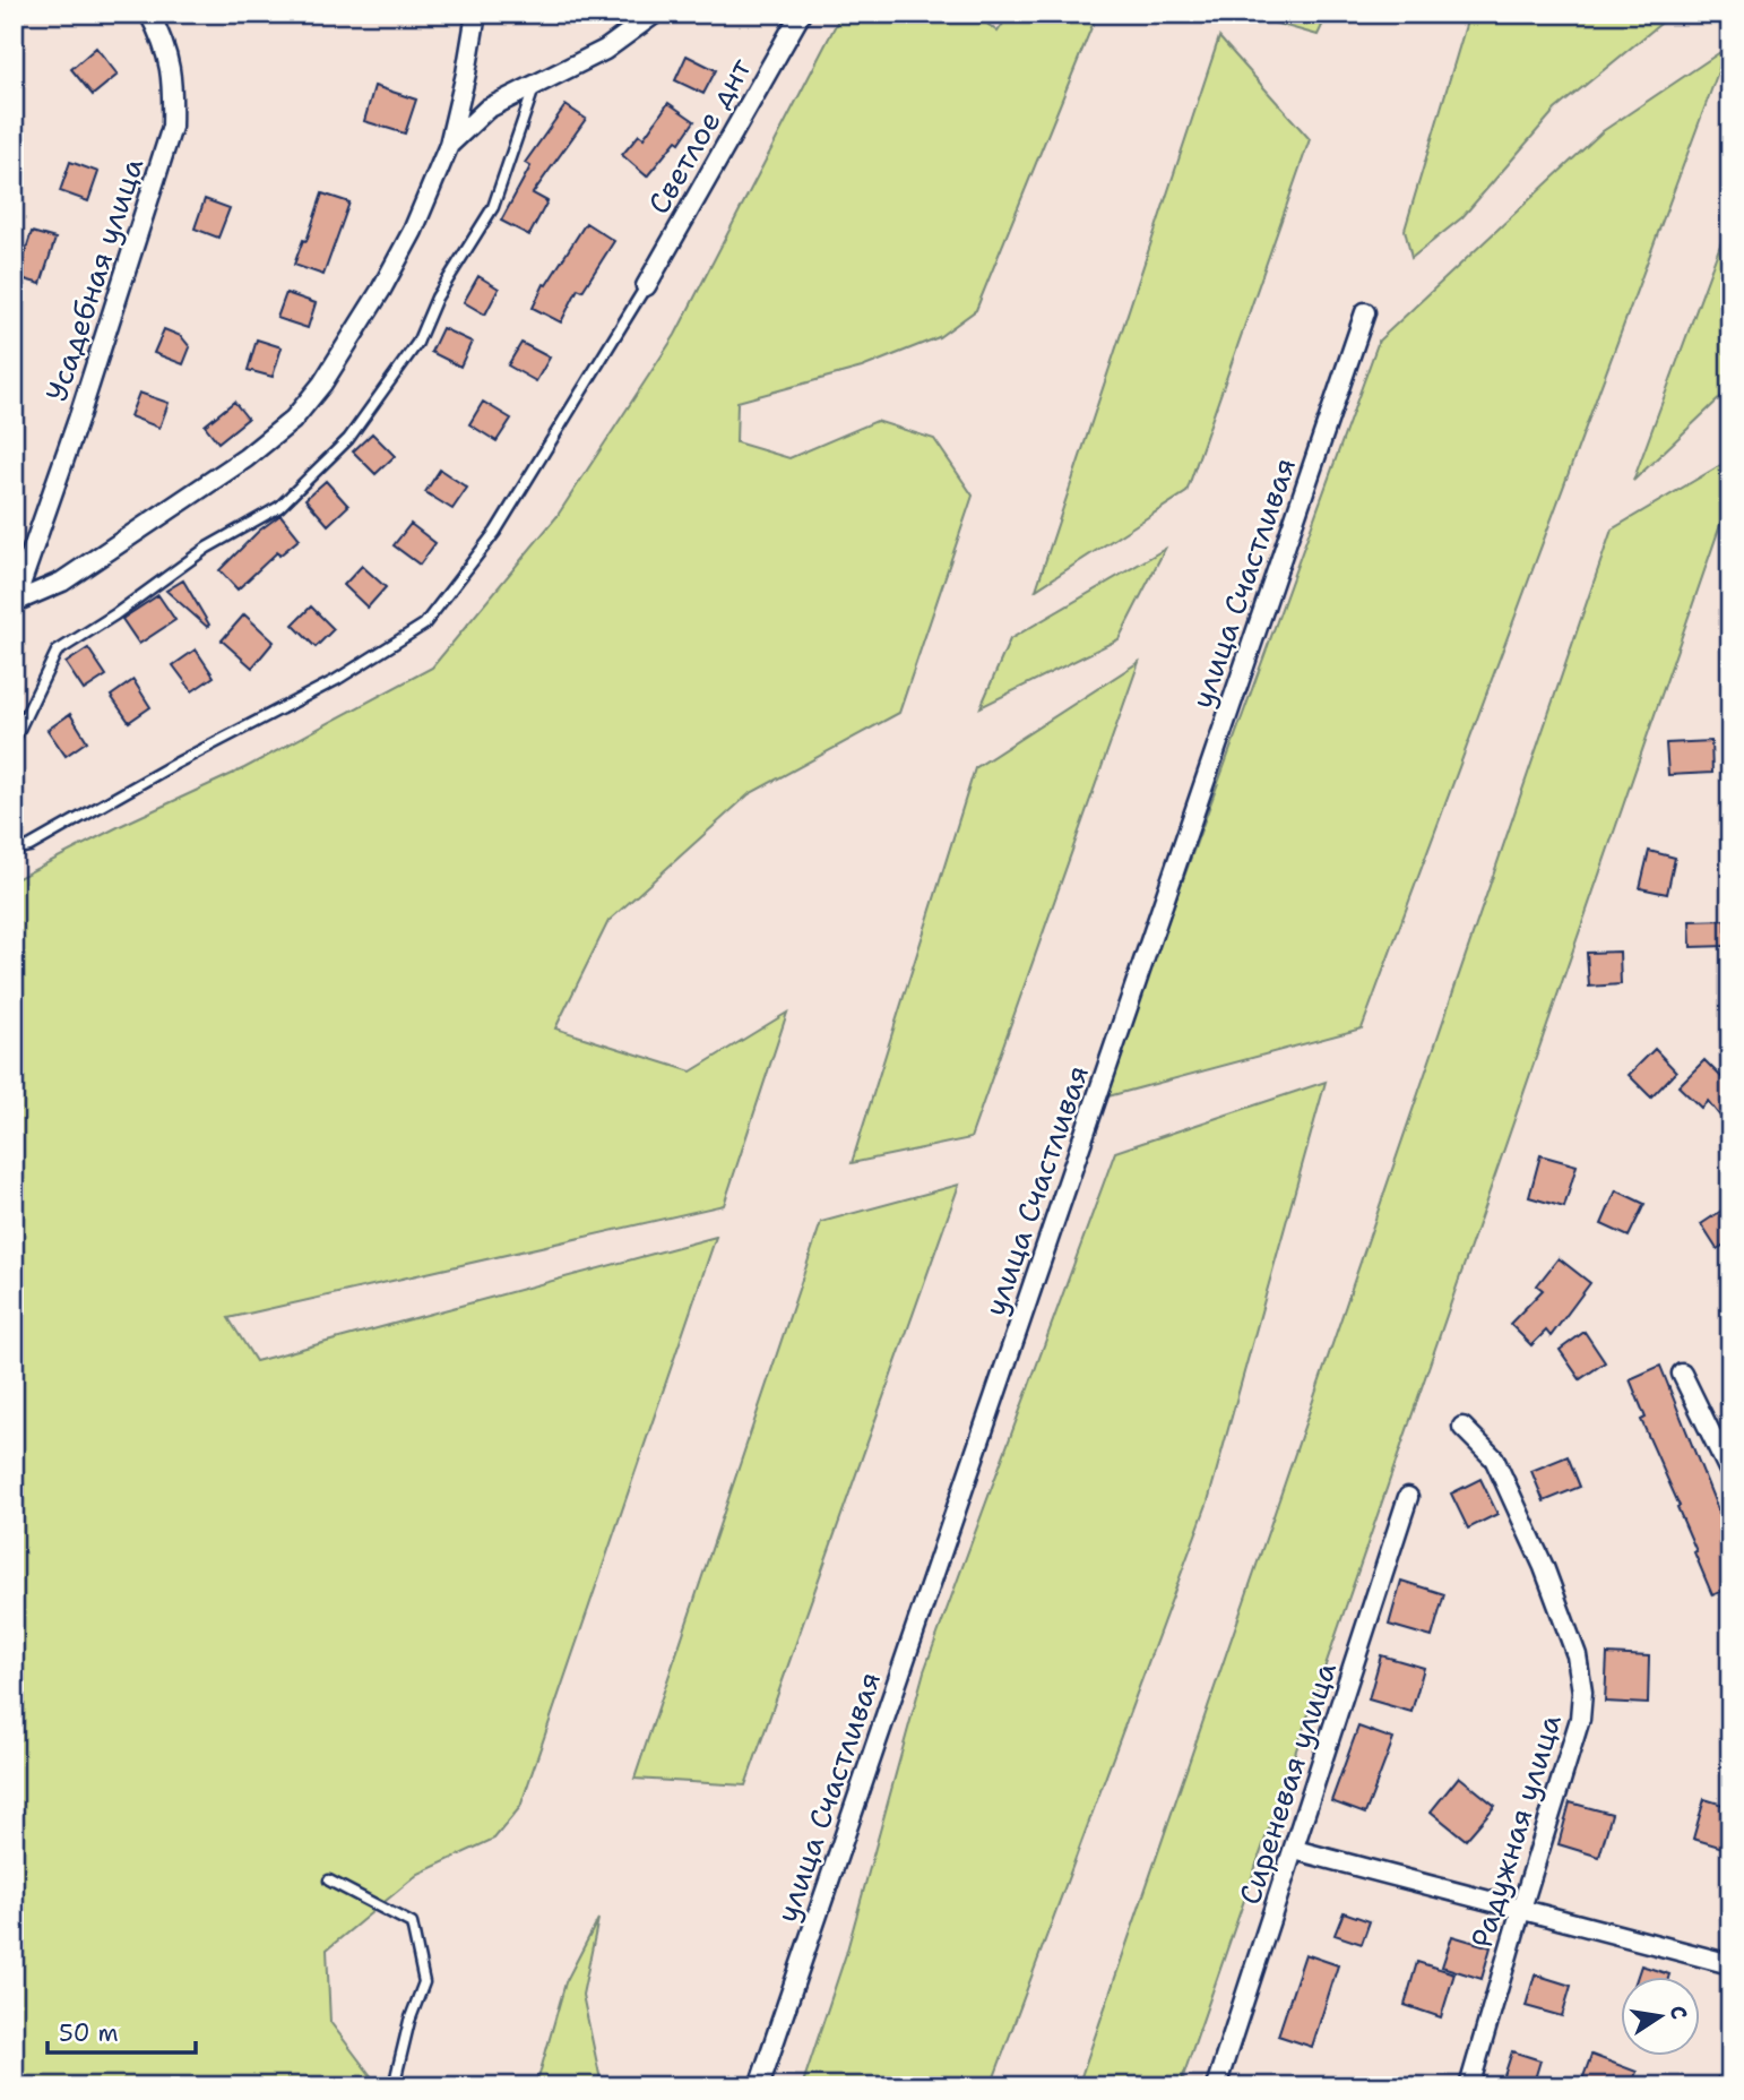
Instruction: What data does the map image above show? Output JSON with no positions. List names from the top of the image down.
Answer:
{
  "streets": {
    "street": [
      "Светлое днт",
      "Усадебная улица",
      "улица Счастливая",
      "Сиреневая улица",
      "Радужная улица"
    ]
  },
  "scale_bar": "50 m",
  "north": "right"
}
